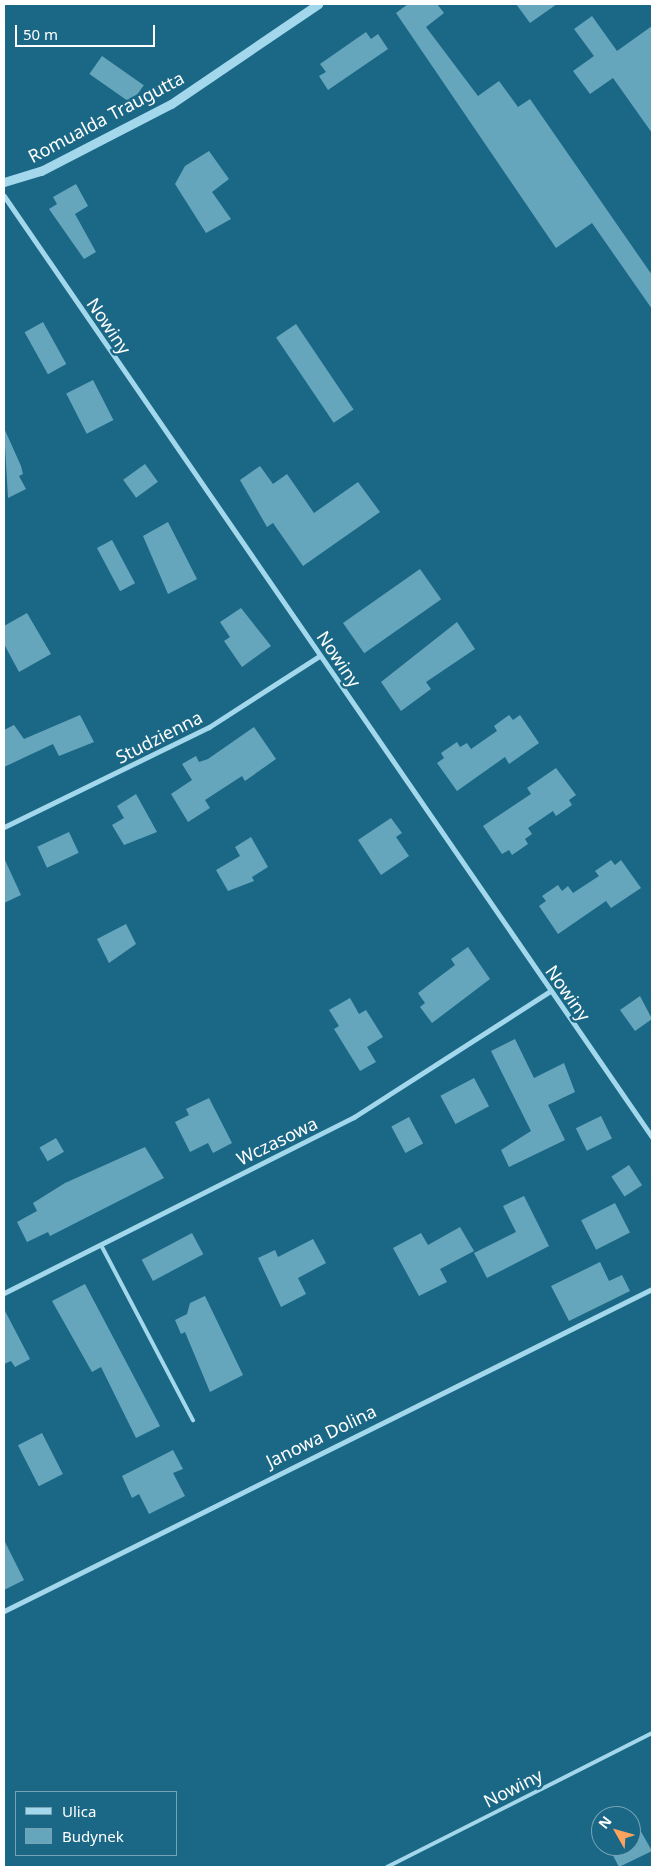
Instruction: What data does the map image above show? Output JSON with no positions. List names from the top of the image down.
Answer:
{
  "streets": {
    "street": [
      "Romualda Traugutta",
      "Nowiny",
      "Studzienna",
      "Wczasowa",
      "Janowa Dolina"
    ]
  },
  "crossings": [
    ["Nowiny", "Studzienna"],
    ["Nowiny", "Wczasowa"]
  ],
  "legend": ["Ulica", "Budynek"],
  "scale_bar": "50 m",
  "north": "top left"
}
